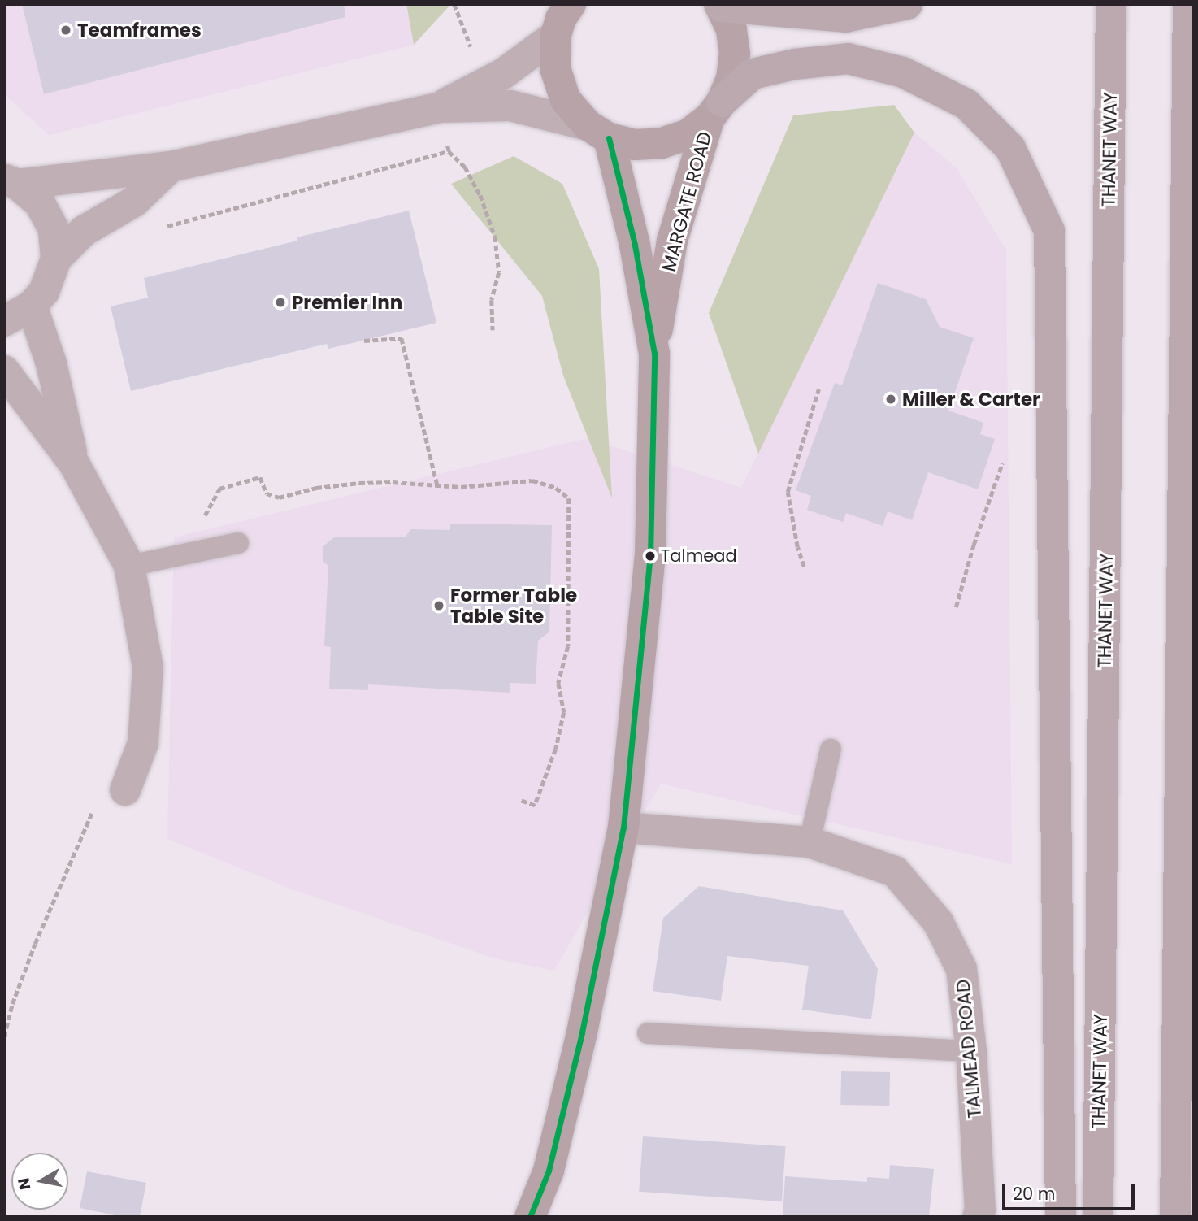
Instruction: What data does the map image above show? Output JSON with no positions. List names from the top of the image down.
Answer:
{
  "streets": {
    "highway": ["THANET WAY"],
    "street": ["MARGATE ROAD", "TALMEAD ROAD"]
  },
  "crossings": [
    ["MARGATE ROAD", "TALMEAD ROAD"]
  ],
  "places": [
    "Teamframes",
    "Premier Inn",
    "Miller & Carter",
    "Talmead",
    "Former Table Table Site"
  ],
  "scale_bar": "20 m",
  "north": "left"
}
